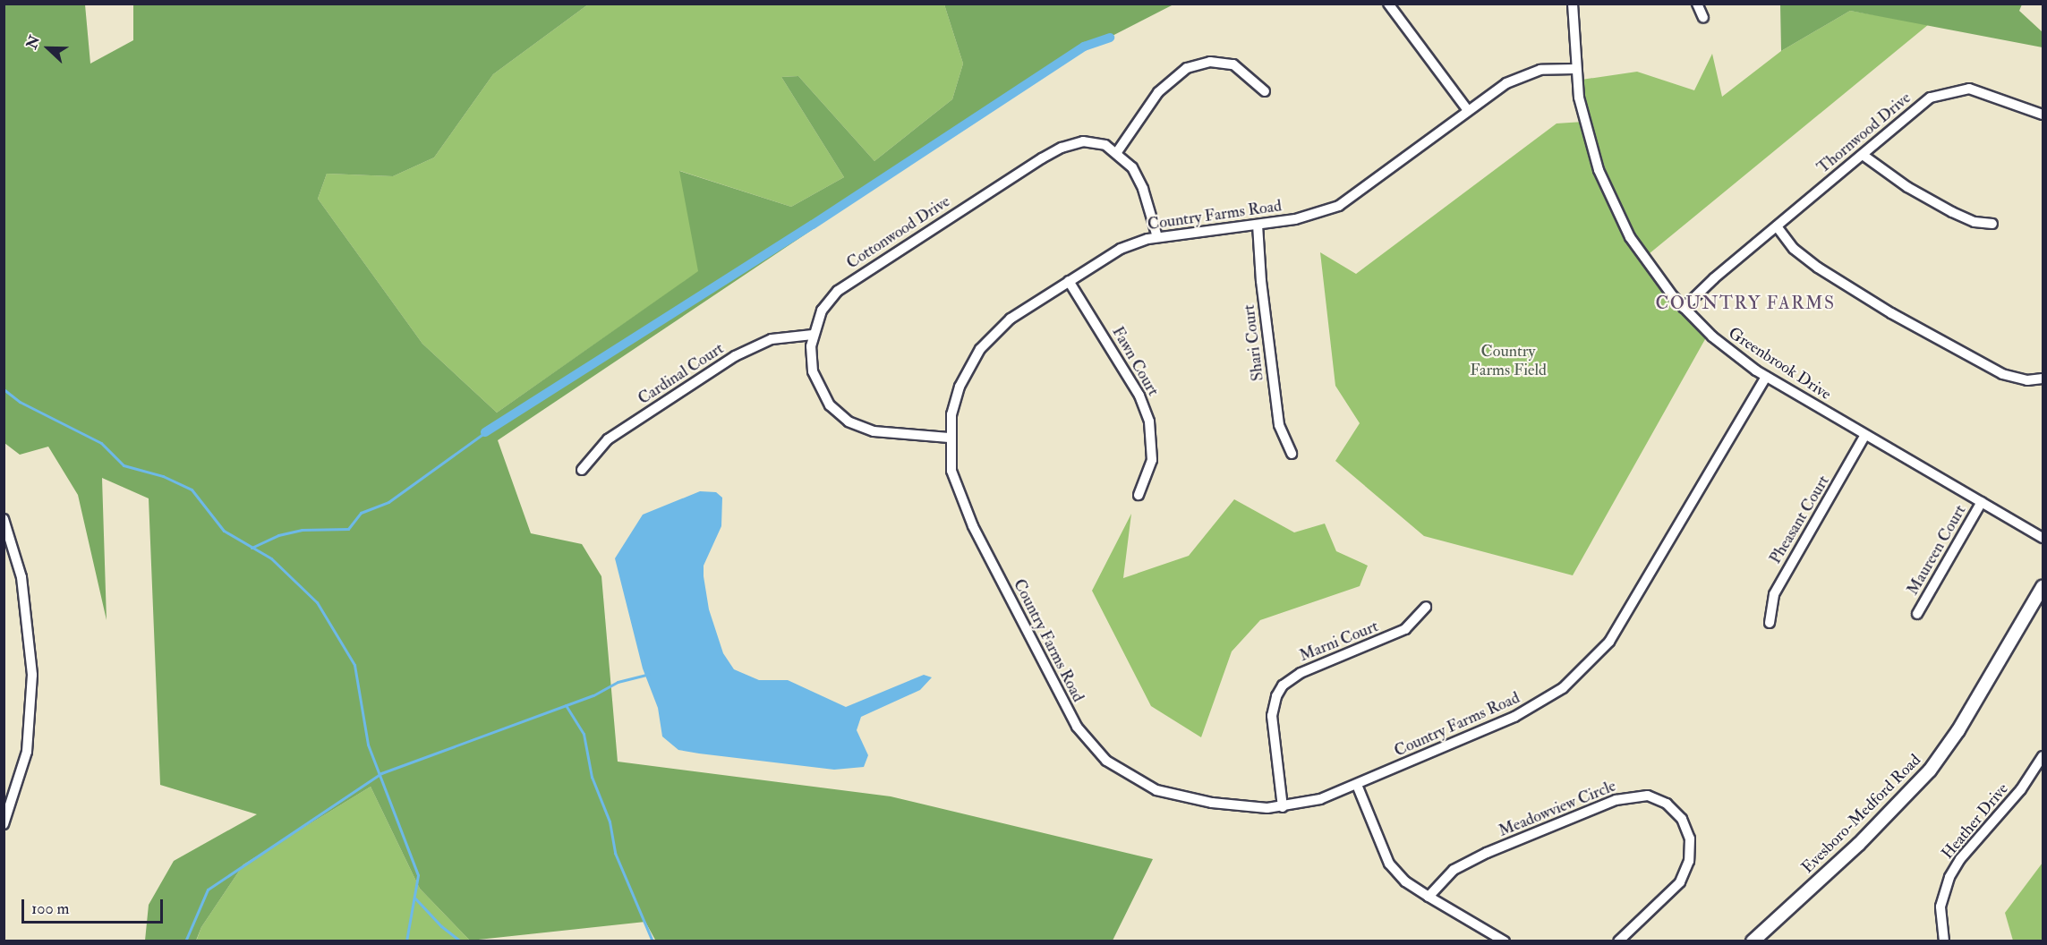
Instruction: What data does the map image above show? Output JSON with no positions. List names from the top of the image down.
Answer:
{
  "streets": {
    "street": [
      "Thornwood Drive",
      "Country Farms Road",
      "Cottonwood Drive",
      "Shari Court",
      "Fawn Court",
      "Greenbrook Drive",
      "Cardinal Court",
      "Pheasant Court",
      "Maureen Court",
      "Marni Court",
      "Meadowview Circle",
      "Evesboro-Medford Road",
      "Heather Drive"
    ]
  },
  "crossings": [
    ["Thornwood Drive", "Greenbrook Drive"],
    ["Country Farms Road", "Cottonwood Drive"],
    ["Country Farms Road", "Shari Court"],
    ["Country Farms Road", "Fawn Court"],
    ["Country Farms Road", "Greenbrook Drive"],
    ["Country Farms Road", "Marni Court"],
    ["Cottonwood Drive", "Cardinal Court"],
    ["Greenbrook Drive", "Pheasant Court"],
    ["Greenbrook Drive", "Maureen Court"]
  ],
  "districts": ["COUNTRY FARMS"],
  "parks": ["Country Farms Field"],
  "scale_bar": "100 m",
  "north": "left"
}
